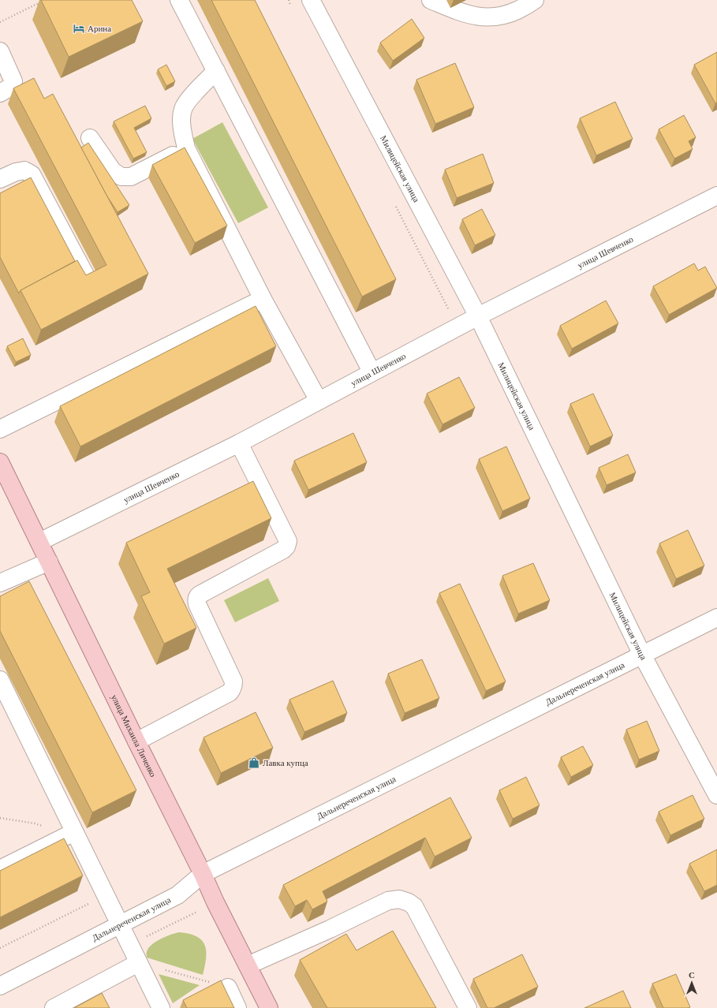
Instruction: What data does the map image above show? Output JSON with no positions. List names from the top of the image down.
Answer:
{
  "streets": {
    "main road": ["улица Михаила Личенко"],
    "street": ["Милицейская улица", "улица Шевченко", "Дальнереченская улица"]
  },
  "crossings": [
    ["Милицейская улица", "улица Шевченко"],
    ["Милицейская улица", "Дальнереченская улица"],
    ["улица Шевченко", "улица Михаила Личенко"],
    ["Дальнереченская улица", "улица Михаила Личенко"]
  ],
  "places": {
    "hotel": ["Арина"],
    "shop": ["Лавка купца"]
  },
  "north": "top"
}
